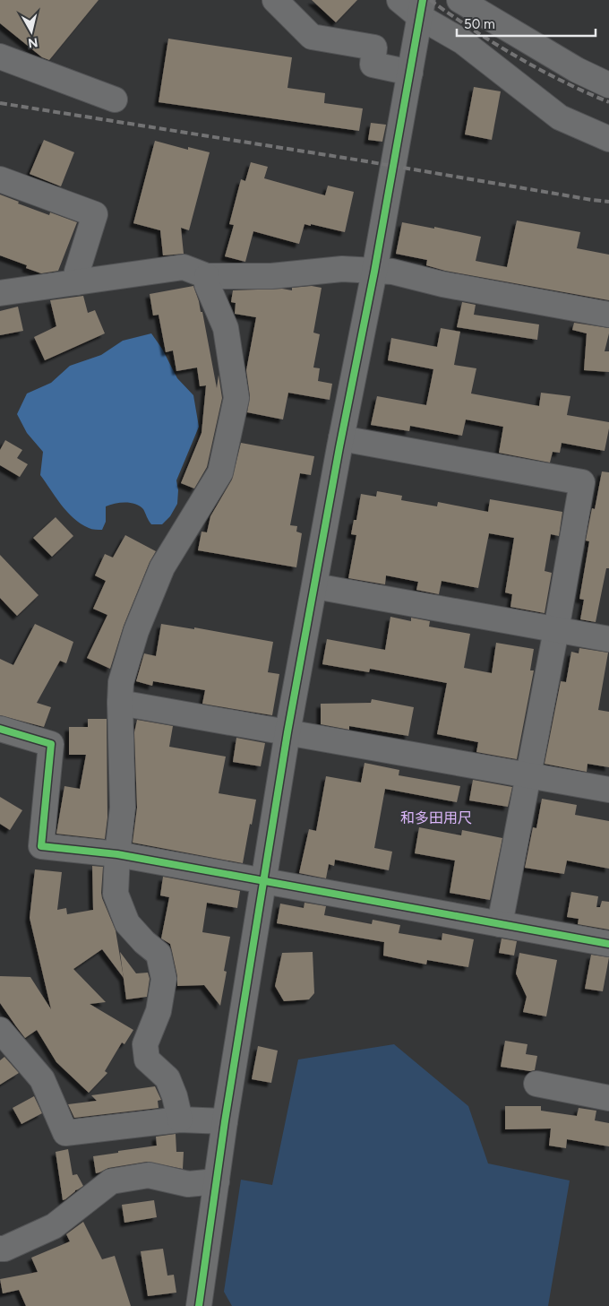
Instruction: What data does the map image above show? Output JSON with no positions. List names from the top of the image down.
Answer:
{
  "districts": ["和多田用尺"],
  "scale_bar": "50 m",
  "north": "bottom"
}
